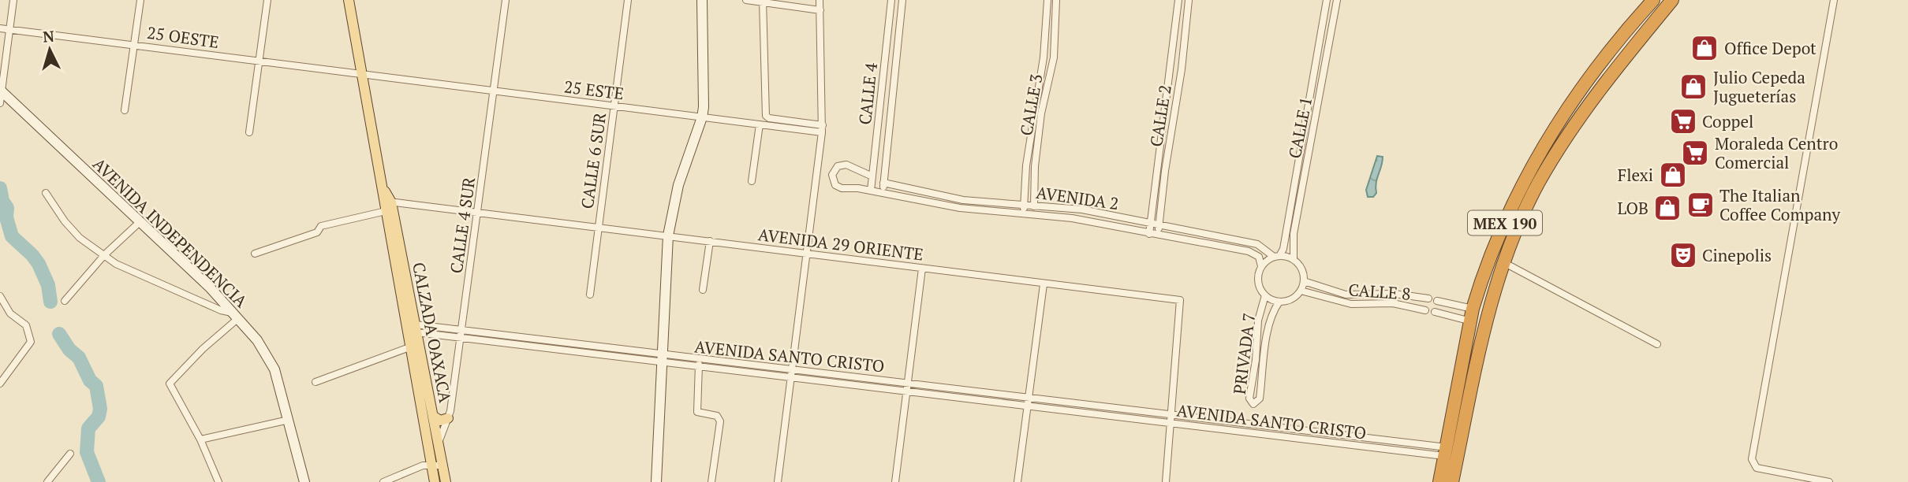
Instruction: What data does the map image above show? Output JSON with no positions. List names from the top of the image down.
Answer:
{
  "streets": {
    "highway": ["MEX 190"],
    "main road": ["CALZADA OAXACA"],
    "street": [
      "25 OESTE",
      "25 ESTE",
      "CALLE 4",
      "CALLE 3",
      "CALLE 2",
      "CALLE 1",
      "CALLE 6 SUR",
      "AVENIDA 2",
      "CALLE 4 SUR",
      "AVENIDA INDEPENDENCIA",
      "AVENIDA 29 ORIENTE",
      "CALLE 8",
      "PRIVADA 7",
      "AVENIDA SANTO CRISTO"
    ]
  },
  "crossings": [
    ["25 OESTE", "25 ESTE"],
    ["25 OESTE", "CALZADA OAXACA"],
    ["25 ESTE", "CALLE 6 SUR"],
    ["25 ESTE", "CALLE 4 SUR"],
    ["25 ESTE", "CALZADA OAXACA"],
    ["CALLE 4", "AVENIDA 2"],
    ["CALLE 3", "AVENIDA 2"],
    ["CALLE 2", "AVENIDA 2"],
    ["CALLE 1", "AVENIDA 2"],
    ["CALLE 1", "CALLE 8"],
    ["CALLE 1", "PRIVADA 7"],
    ["CALLE 6 SUR", "AVENIDA 29 ORIENTE"],
    ["AVENIDA 2", "CALLE 8"],
    ["AVENIDA 2", "PRIVADA 7"],
    ["MEX 190", "AVENIDA SANTO CRISTO"],
    ["CALLE 4 SUR", "AVENIDA 29 ORIENTE"],
    ["CALLE 4 SUR", "CALZADA OAXACA"],
    ["CALLE 4 SUR", "AVENIDA SANTO CRISTO"],
    ["AVENIDA 29 ORIENTE", "CALZADA OAXACA"],
    ["AVENIDA 29 ORIENTE", "AVENIDA SANTO CRISTO"],
    ["CALLE 8", "PRIVADA 7"],
    ["CALZADA OAXACA", "AVENIDA SANTO CRISTO"]
  ],
  "places": {
    "shop": [
      "Office Depot",
      "Julio Cepeda Jugueterías",
      "Flexi",
      "LOB"
    ],
    "supermarket": ["Coppel", "Moraleda Centro Comercial"],
    "cafe": ["The Italian Coffee Company"],
    "theatre": ["Cinepolis"]
  },
  "north": "top"
}
